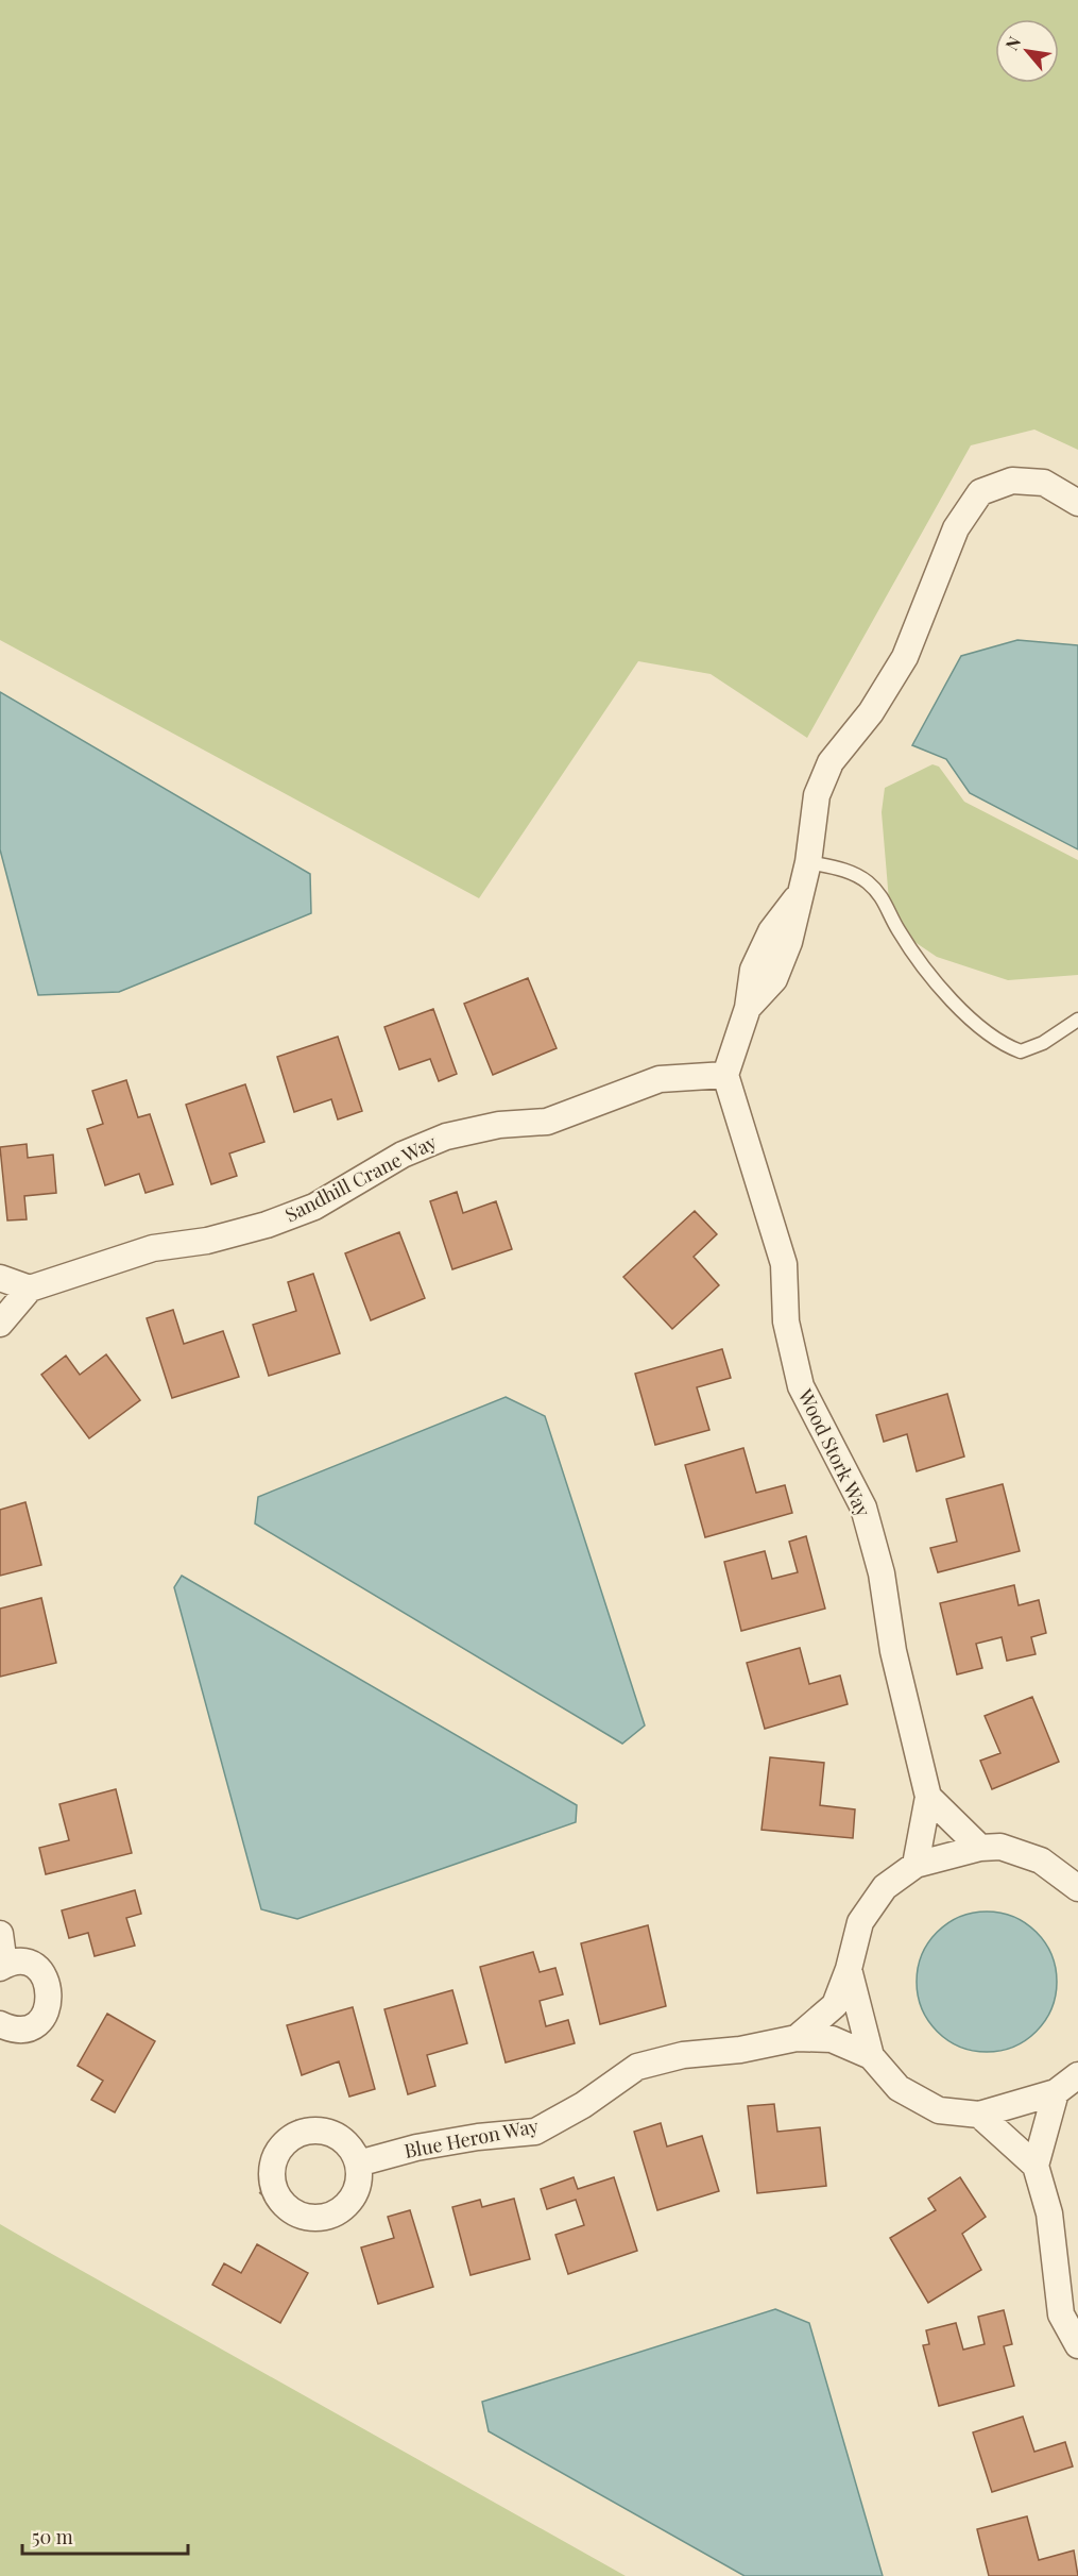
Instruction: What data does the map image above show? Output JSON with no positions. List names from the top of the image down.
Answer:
{
  "streets": {
    "street": ["Sandhill Crane Way", "Wood Stork Way", "Blue Heron Way"]
  },
  "crossings": [
    ["Sandhill Crane Way", "Wood Stork Way"],
    ["Wood Stork Way", "Blue Heron Way"]
  ],
  "scale_bar": "50 m",
  "north": "top left"
}
